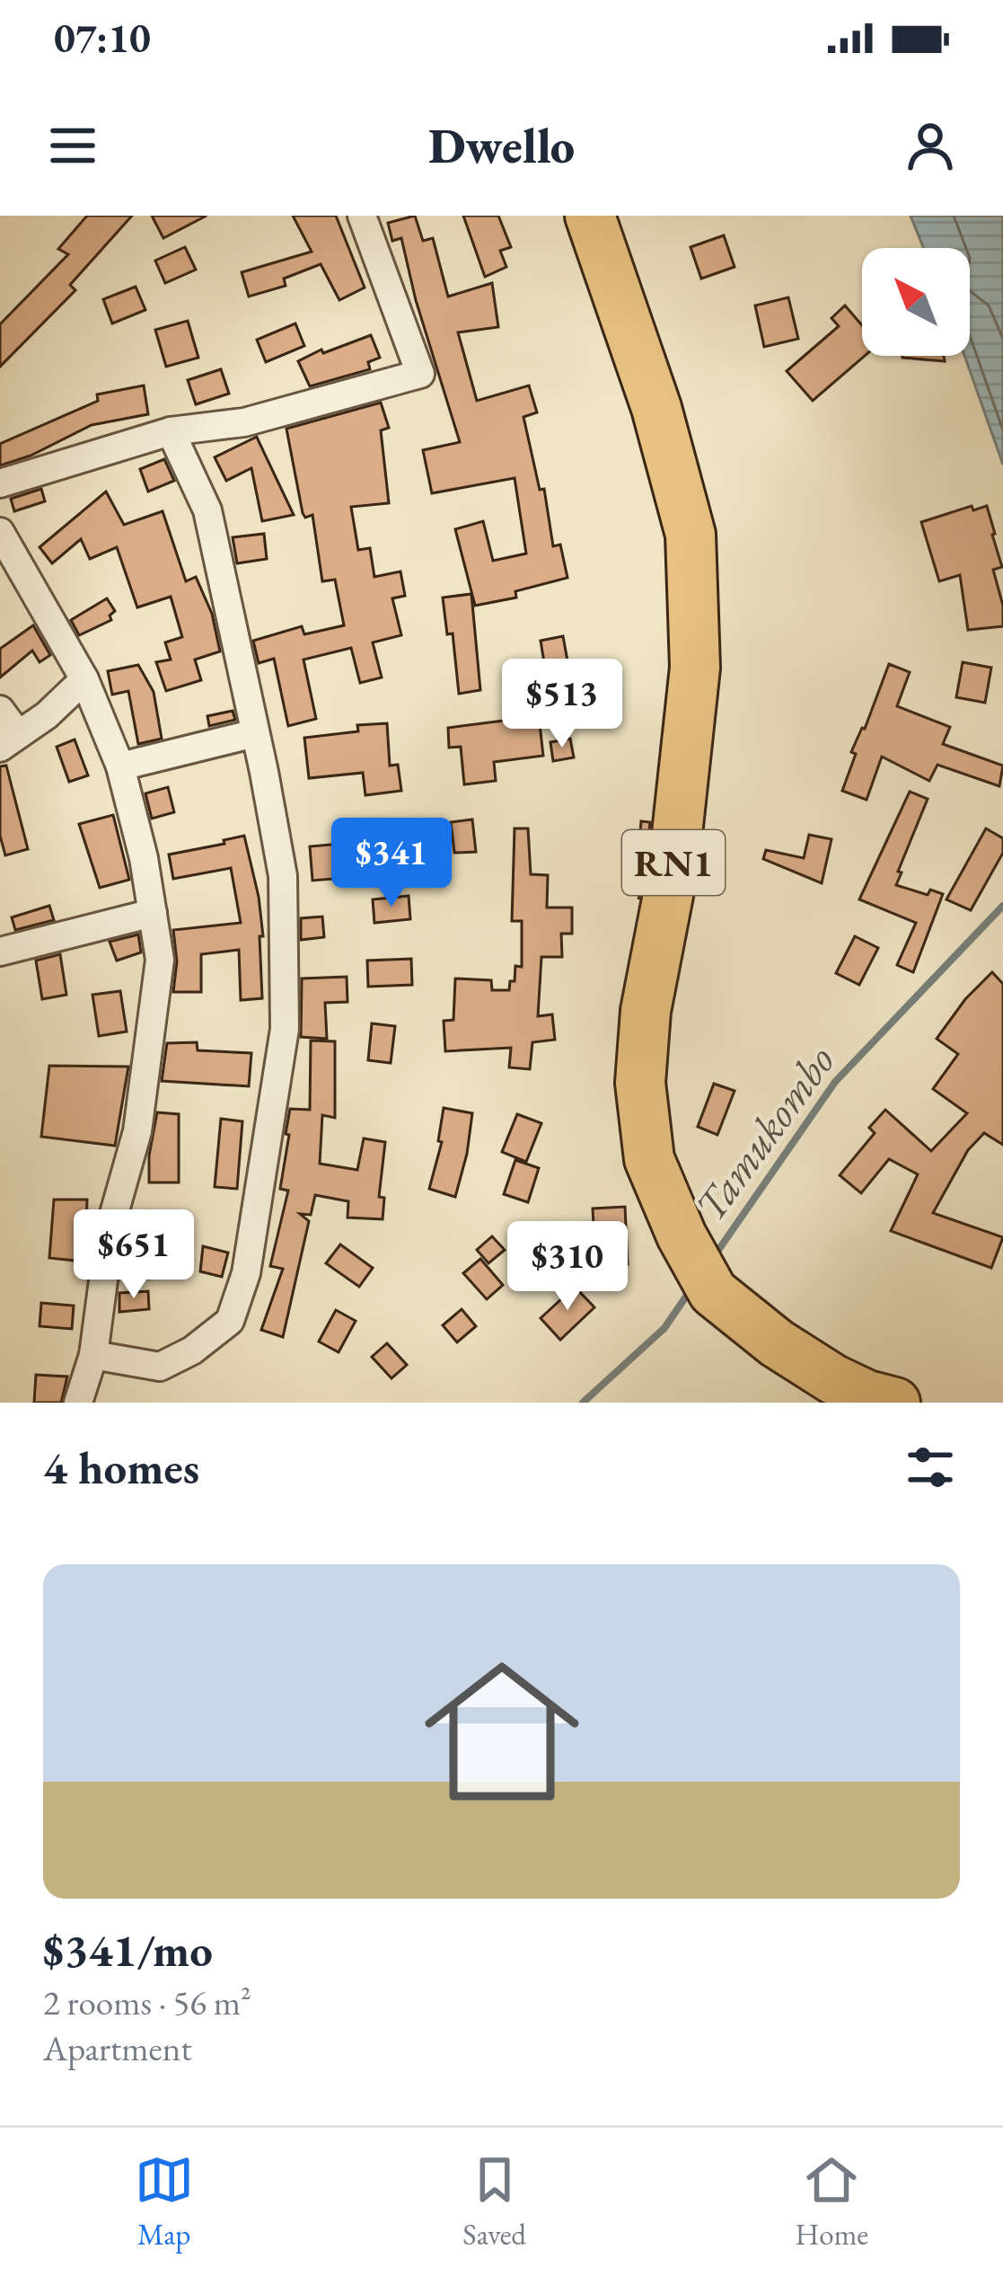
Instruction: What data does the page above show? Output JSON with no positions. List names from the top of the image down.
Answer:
{
  "streets": {
    "highway": ["RN1"]
  },
  "water": ["Tamukombo"],
  "north": "top left",
  "page": {
    "status": "07:10",
    "header": "Dwello",
    "price": [
      "$513",
      "$341",
      "$651",
      "$310"
    ],
    "heading": "4 homes",
    "list": [
      {
        "name": "$341/mo",
        "note": "2 rooms · 56 m² · Apartment"
      }
    ],
    "tabs": ["Map", "Saved", "Home"]
  }
}
